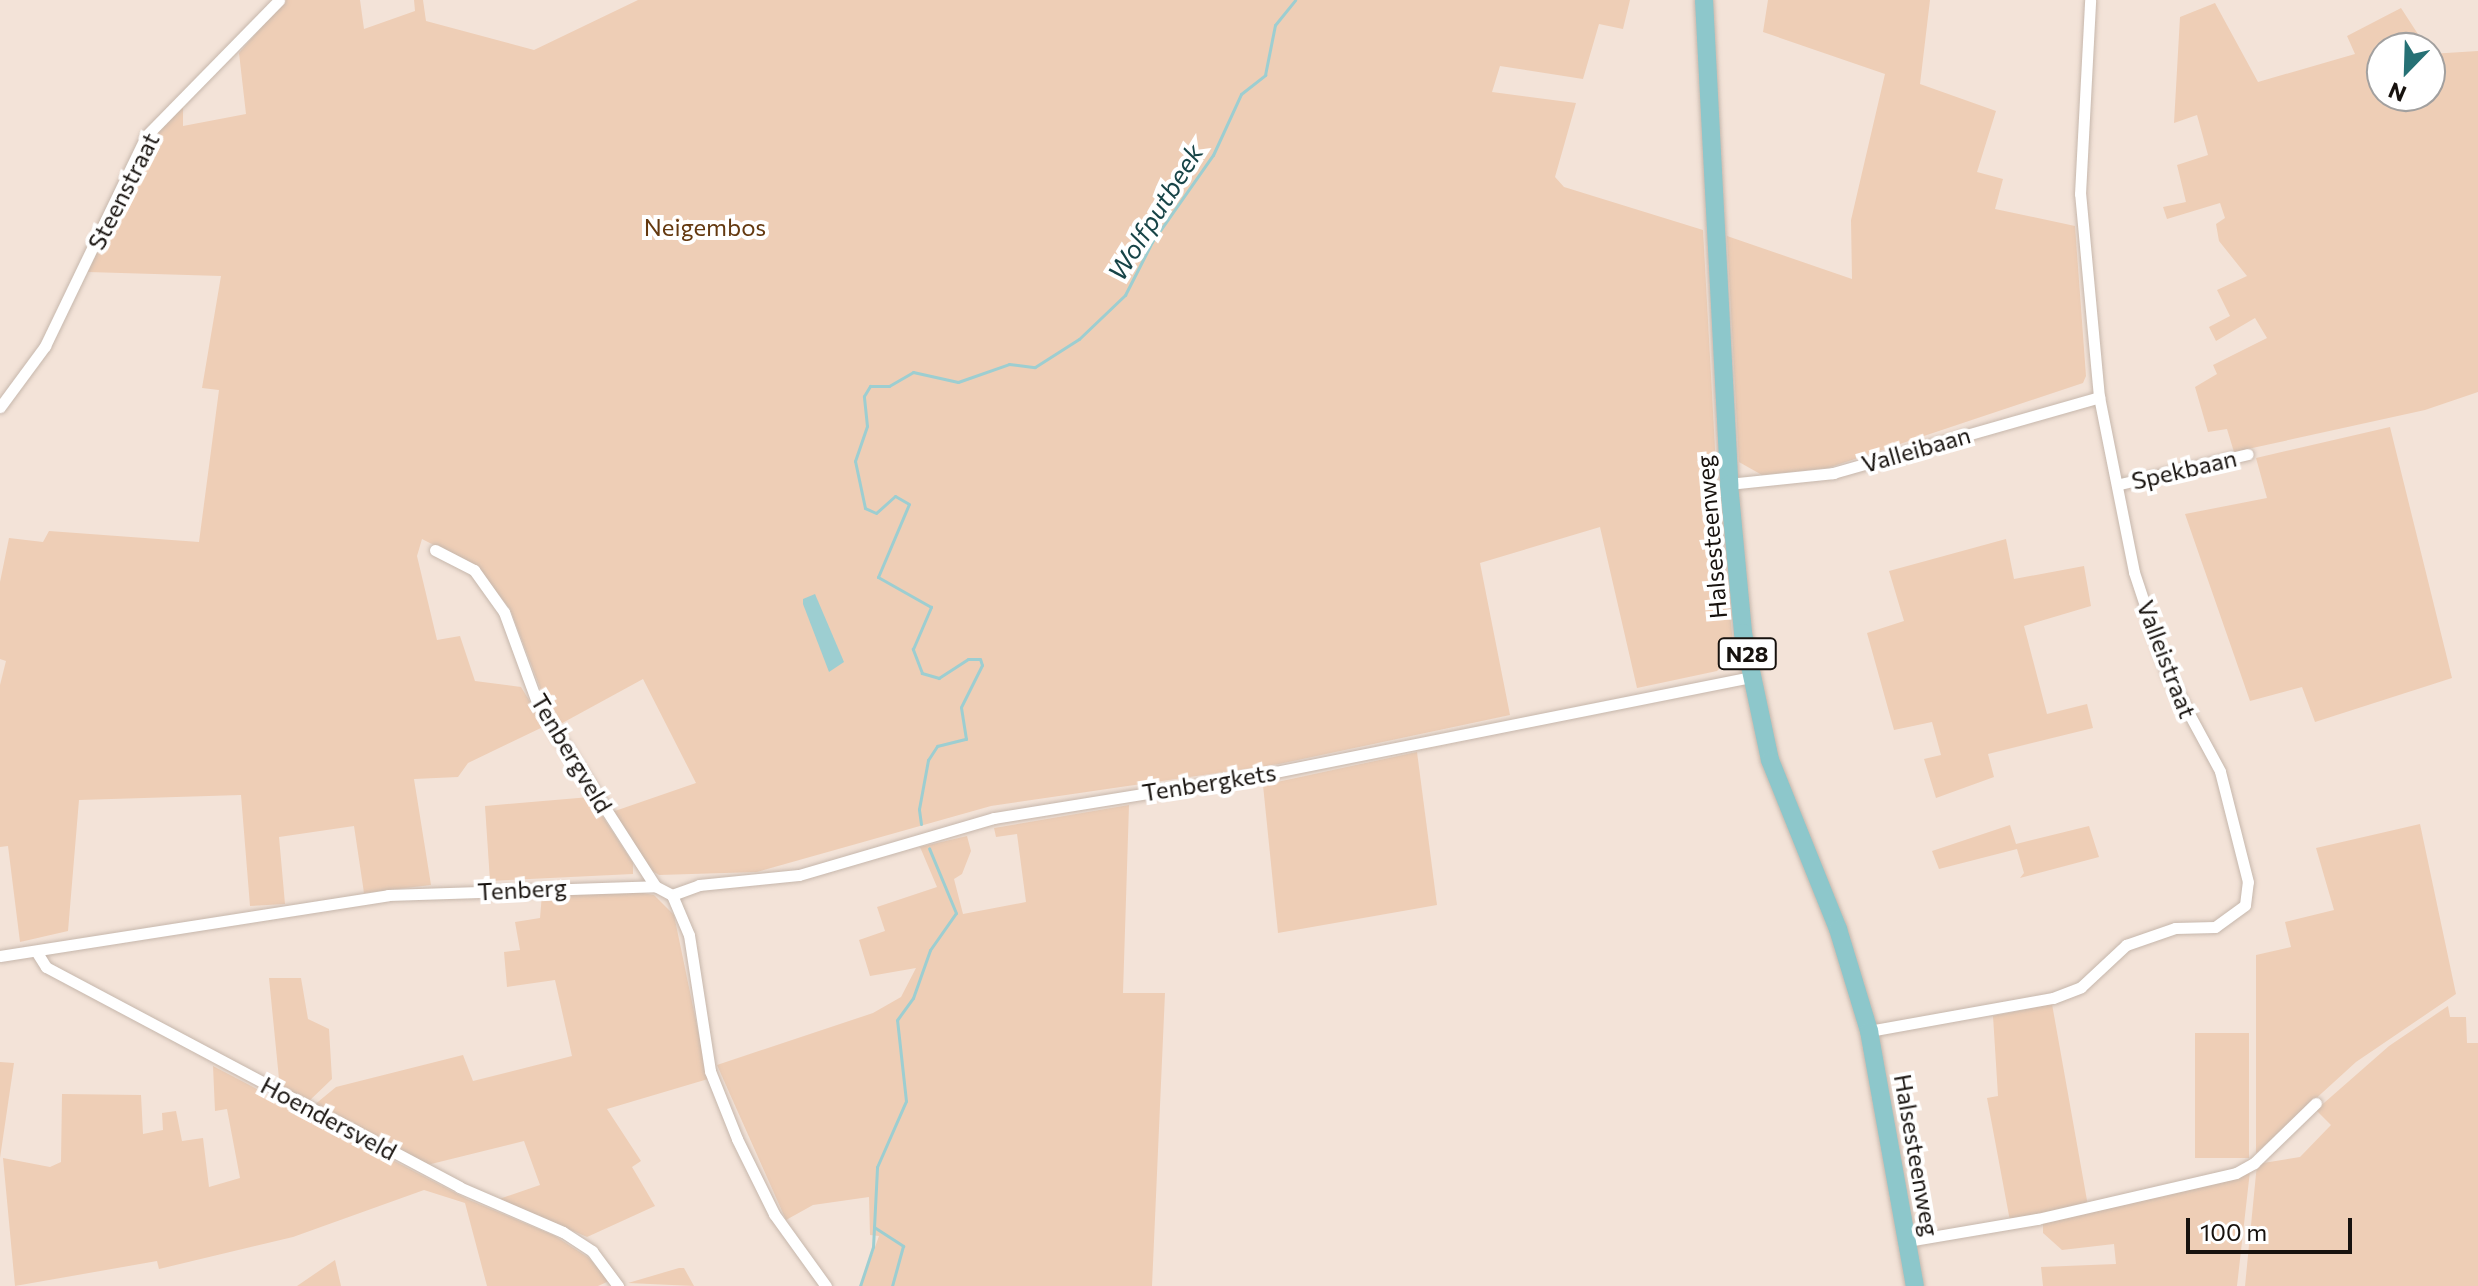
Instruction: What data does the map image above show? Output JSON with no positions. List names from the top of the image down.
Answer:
{
  "streets": {
    "main road": ["Halsesteenweg", "N28"],
    "street": [
      "Steenstraat",
      "Valleibaan",
      "Spekbaan",
      "Valleistraat",
      "Tenbergveld",
      "Tenbergkets",
      "Tenberg",
      "Hoendersveld"
    ]
  },
  "crossings": [
    ["Valleibaan", "Halsesteenweg"],
    ["Valleibaan", "Valleistraat"],
    ["Spekbaan", "Valleistraat"],
    ["Halsesteenweg", "Valleistraat"],
    ["Halsesteenweg", "Tenbergkets"],
    ["Tenbergveld", "Tenberg"],
    ["Tenbergkets", "Tenberg"],
    ["Tenberg", "Hoendersveld"]
  ],
  "water": ["Wolfputbeek"],
  "parks": ["Neigembos"],
  "scale_bar": "100 m",
  "north": "bottom left"
}
